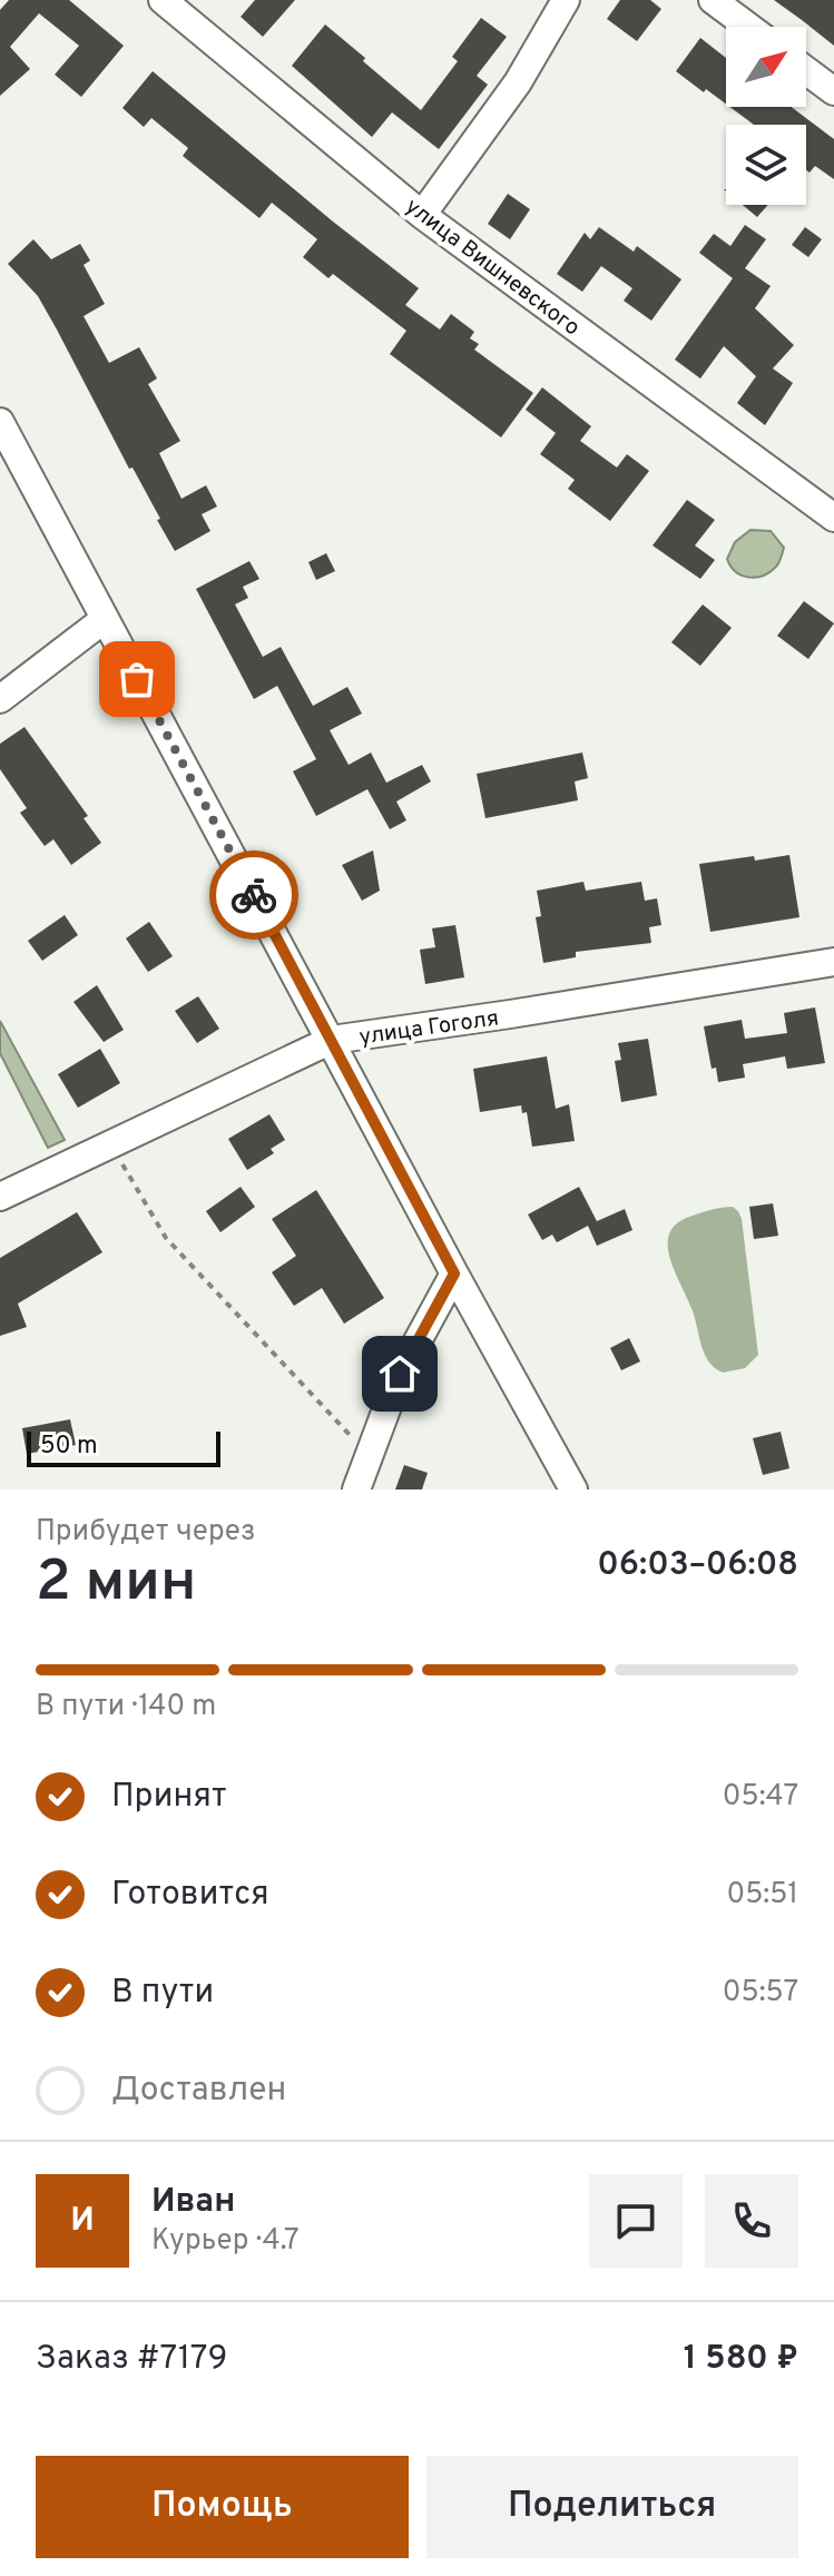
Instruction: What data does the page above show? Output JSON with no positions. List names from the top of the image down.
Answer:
{
  "streets": {
    "street": ["улица Вишневского", "улица Гоголя"]
  },
  "scale_bar": "50 m",
  "north": "top right",
  "page": {
    "scale": "50 m",
    "heading": ["2 мин", "Прибудет через", "06:03–06:08"],
    "panel": [
      "Иван",
      "Курьер · 4.7",
      "Заказ #7179",
      "1 580 ₽"
    ],
    "bar": "В пути · 140 m",
    "list": [
      ["Принят", "05:47"],
      ["Готовится", "05:51"],
      ["В пути", "05:57"],
      "Доставлен"
    ],
    "round": "И",
    "buttons": ["Помощь", "Поделиться"]
  }
}
